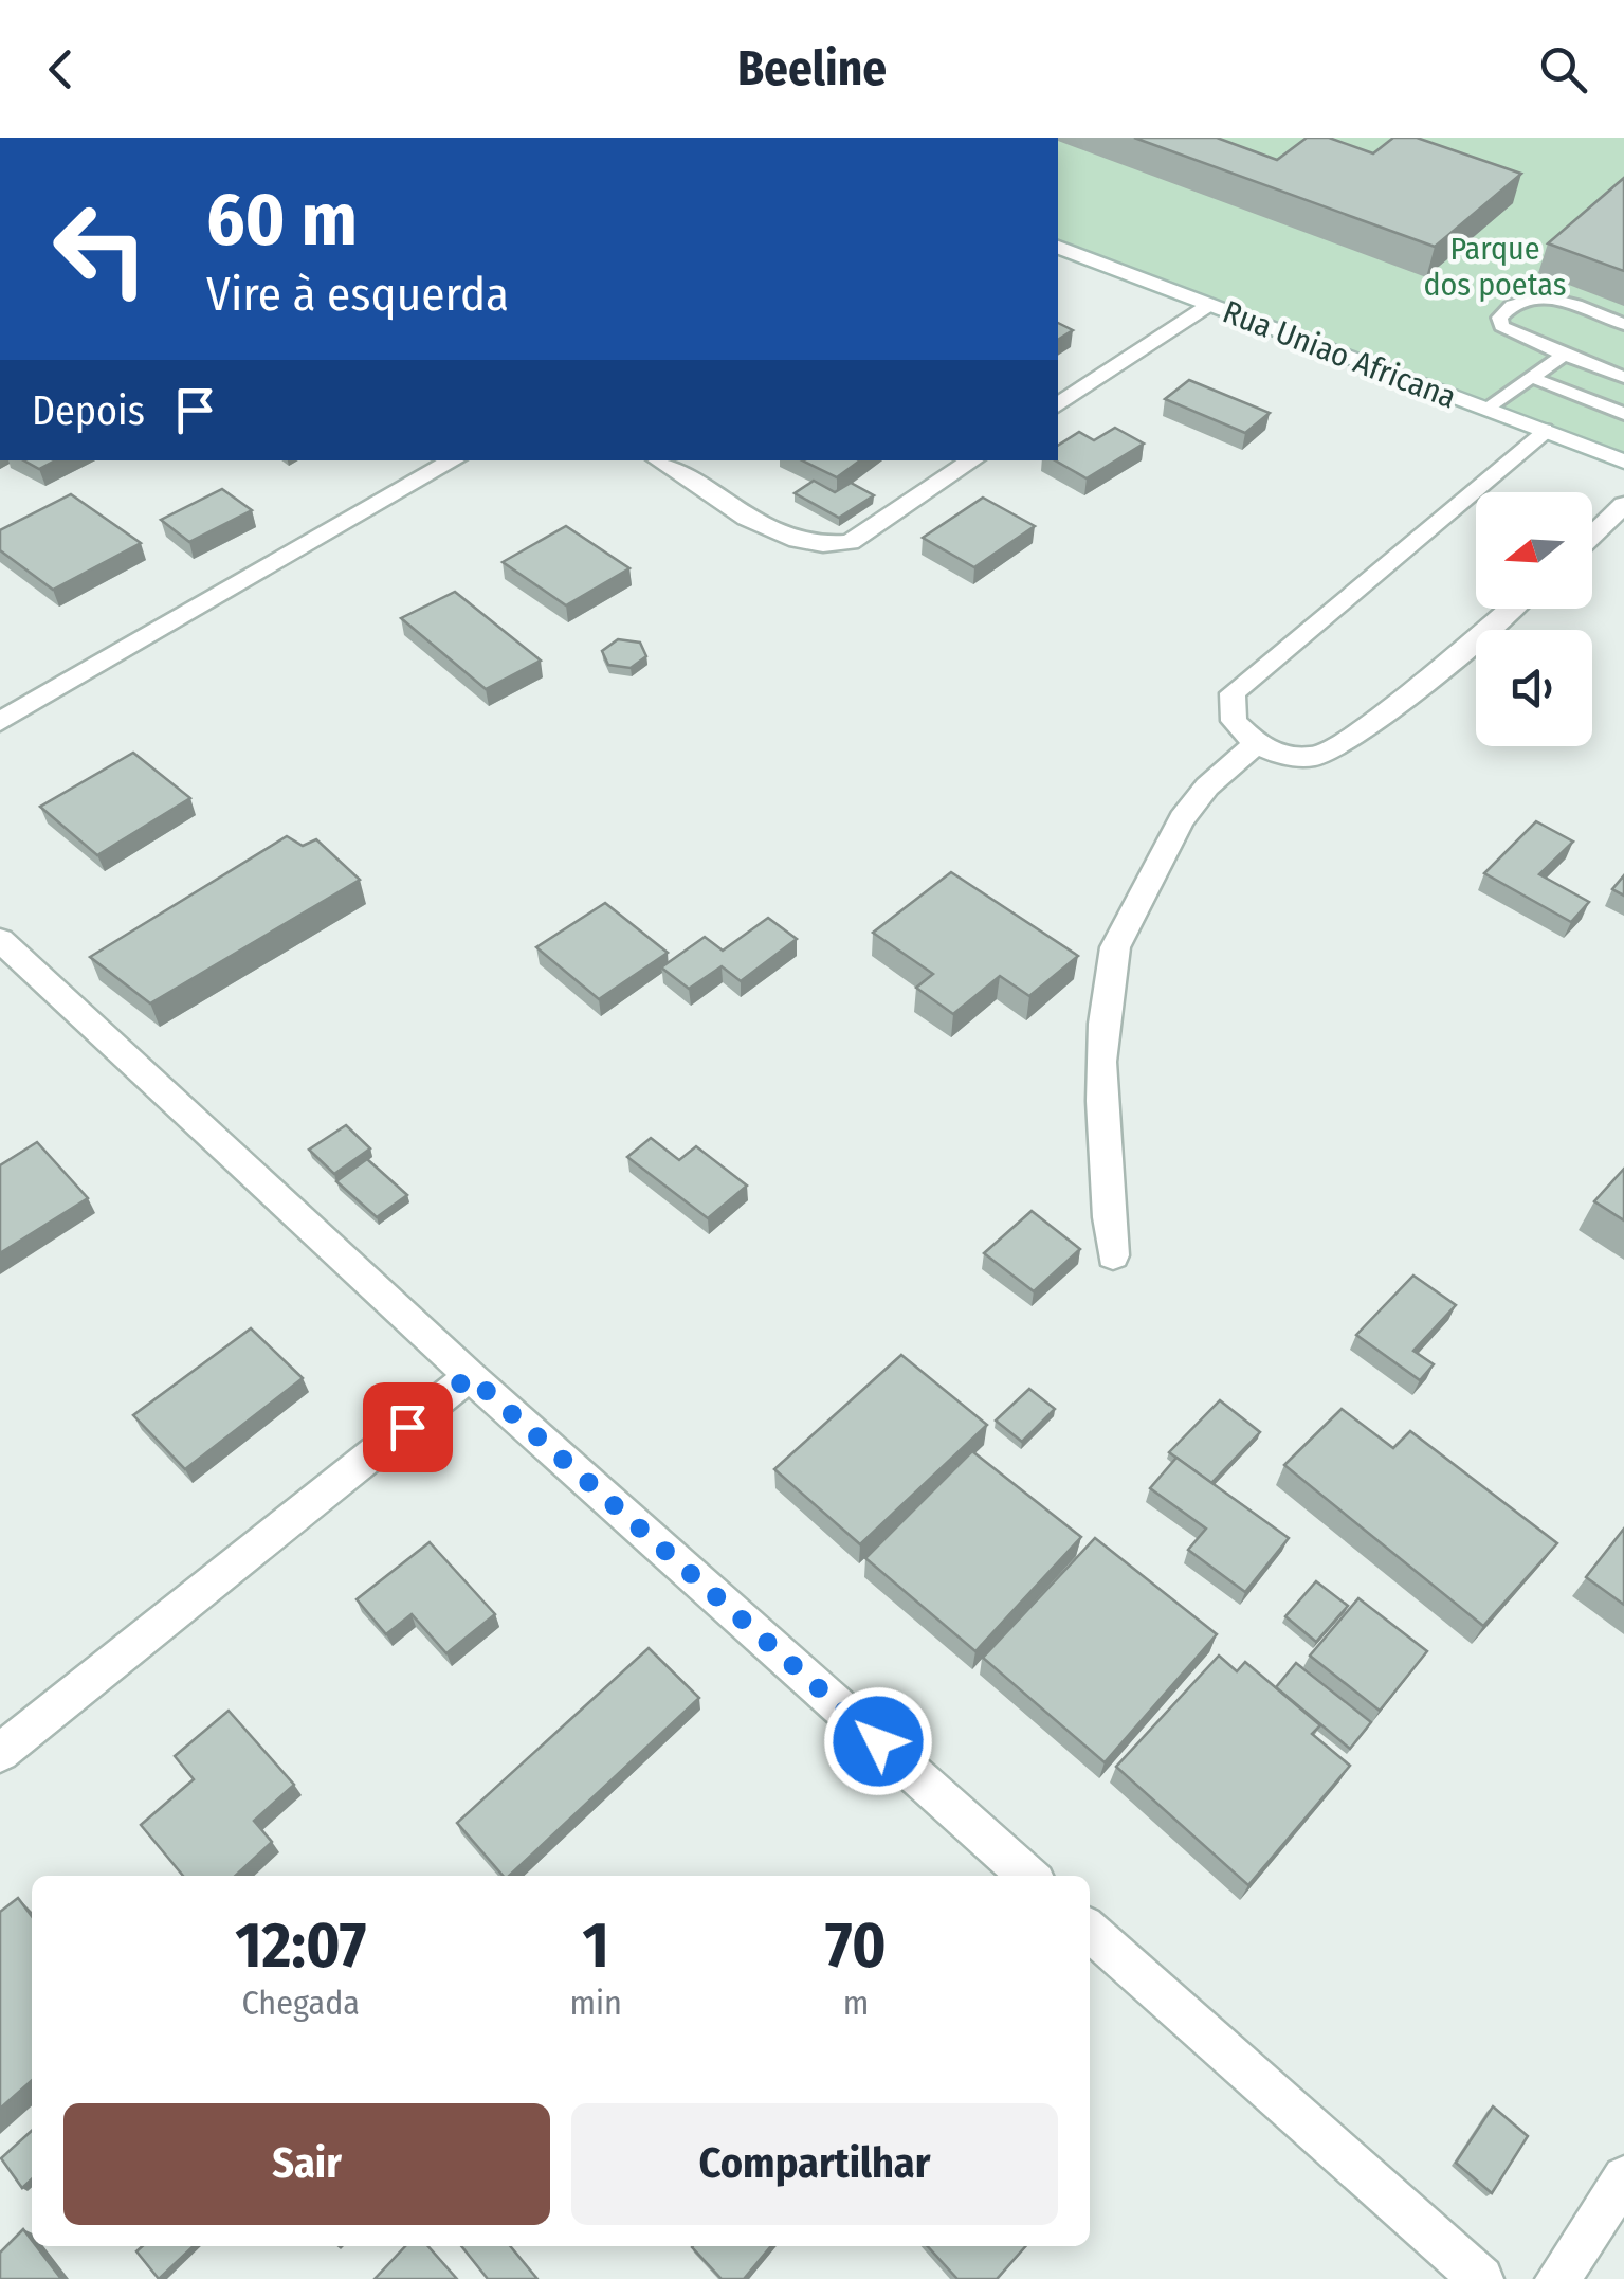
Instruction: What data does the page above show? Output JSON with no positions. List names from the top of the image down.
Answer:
{
  "streets": {
    "street": ["Rua Uniao Africana"]
  },
  "parks": ["Parque dos poetas"],
  "north": "left",
  "page": {
    "header": "Beeline",
    "turn": ["60 m", "Vire à esquerda"],
    "then": "Depois",
    "eta": [
      "12:07",
      "Chegada",
      "1",
      "min",
      "70",
      "m"
    ],
    "buttons": ["Sair", "Compartilhar"]
  }
}
